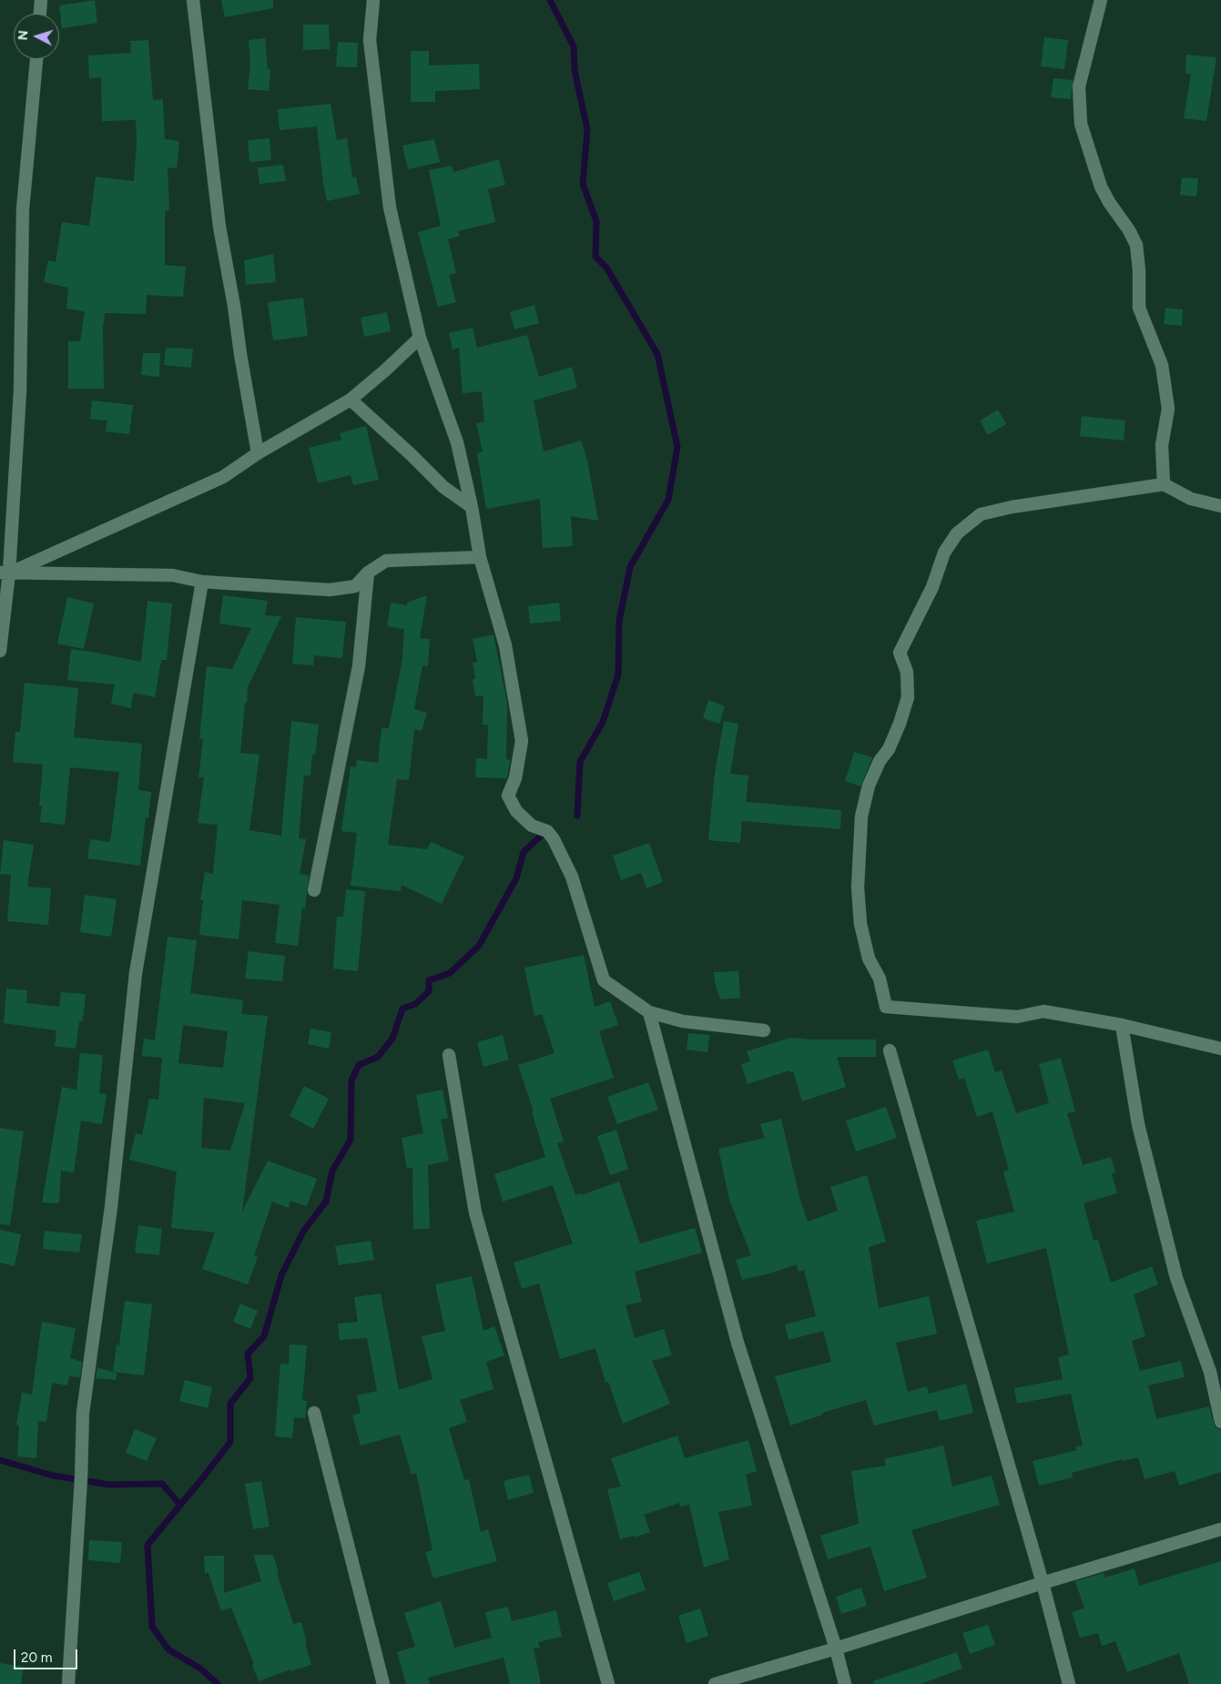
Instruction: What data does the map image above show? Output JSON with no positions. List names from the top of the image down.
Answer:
{
  "scale_bar": "20 m",
  "north": "left"
}
